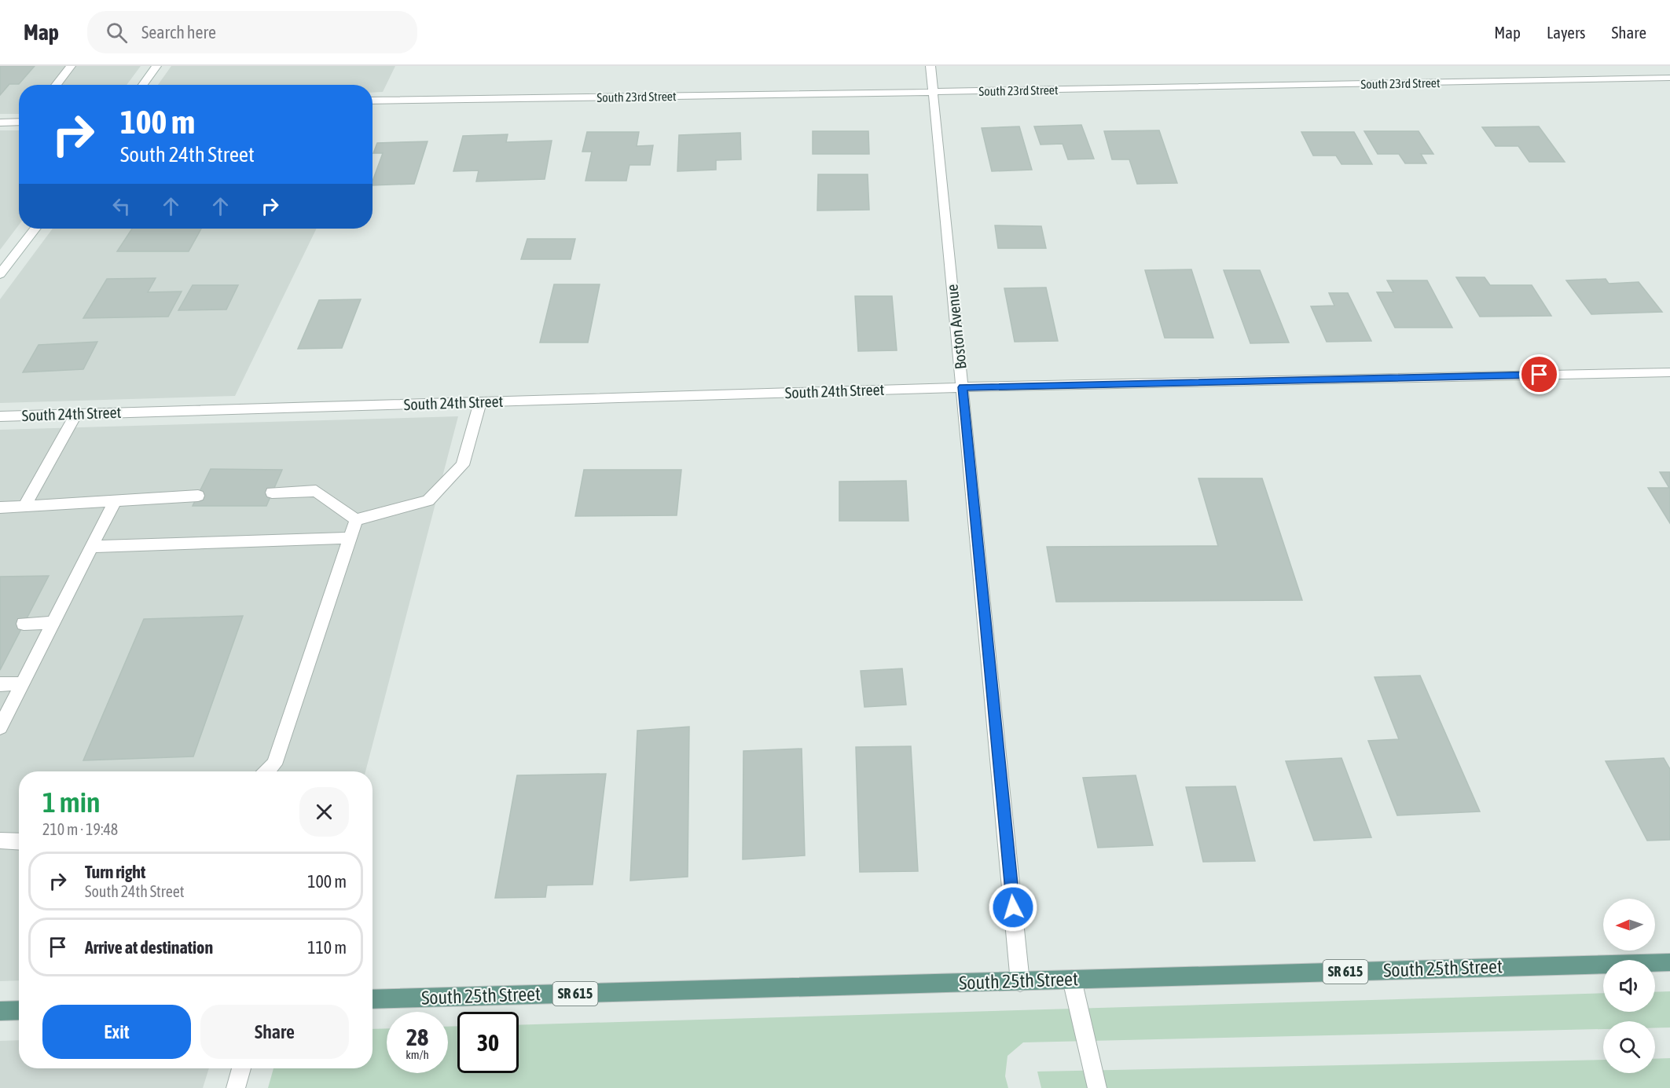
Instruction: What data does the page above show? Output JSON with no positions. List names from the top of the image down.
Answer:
{
  "streets": {
    "main road": ["South 25th Street", "SR 615"],
    "street": ["South 23rd Street", "Boston Avenue", "South 24th Street"]
  },
  "crossings": [
    ["South 23rd Street", "Boston Avenue"],
    ["Boston Avenue", "South 24th Street"],
    ["Boston Avenue", "South 25th Street"]
  ],
  "north": "left",
  "page": {
    "header": "Map",
    "search": "Search here",
    "nav": ["Map", "Layers", "Share"],
    "turn": ["100 m", "South 24th Street"],
    "heading": ["1 min", "210 m · 19:48"],
    "list": [
      {
        "name": "Turn right",
        "note": "South 24th Street",
        "value": "100 m"
      },
      {
        "name": "Arrive at destination",
        "value": "110 m"
      }
    ],
    "buttons": ["Exit", "Share"],
    "speed": "28 km/h",
    "limit": "30"
  }
}
